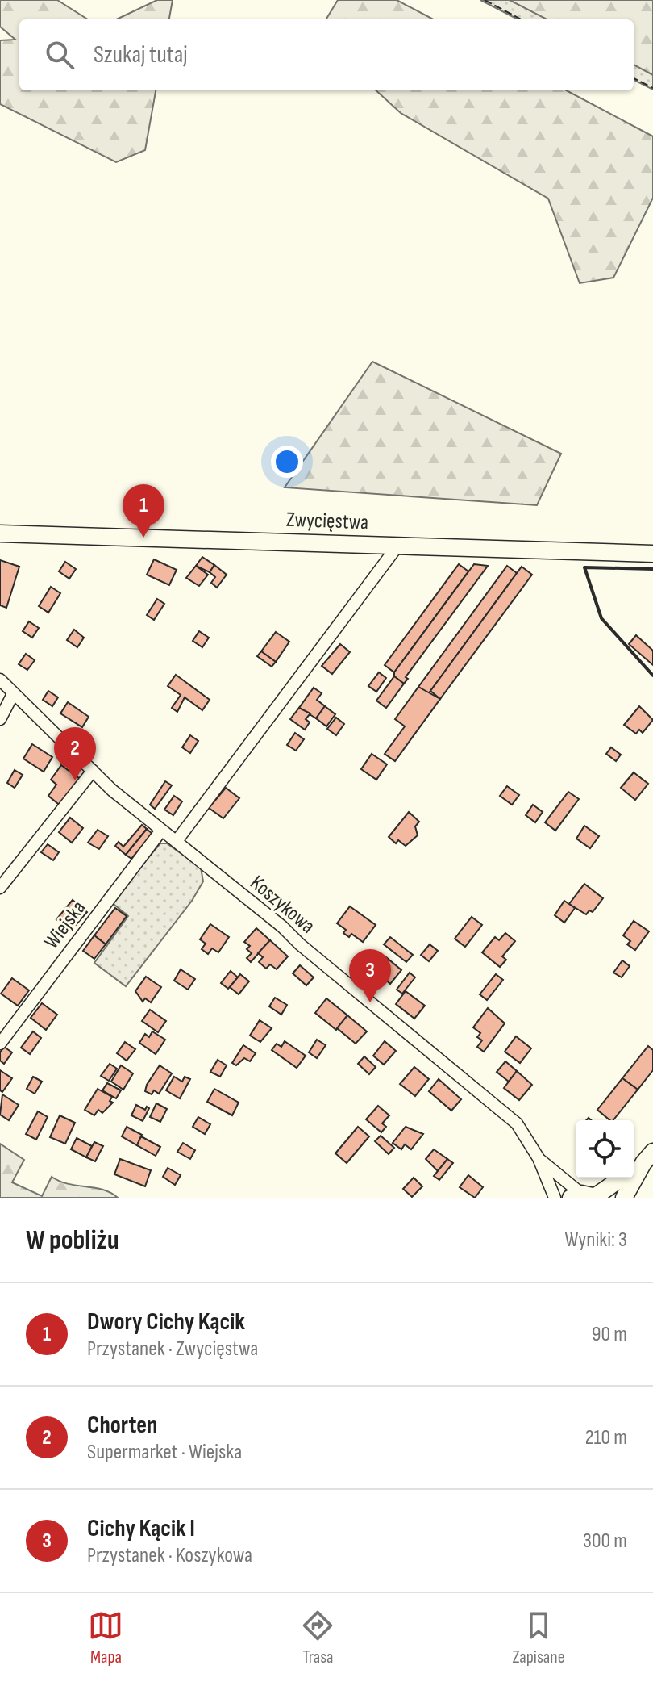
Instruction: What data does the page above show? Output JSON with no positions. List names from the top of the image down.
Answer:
{
  "streets": {
    "street": ["Zwycięstwa", "Koszykowa", "Wiejska"]
  },
  "crossings": [
    ["Koszykowa", "Wiejska"]
  ],
  "page": {
    "search": "Szukaj tutaj",
    "pins": ["1", "2", "3"],
    "heading": ["W pobliżu", "Wyniki: 3"],
    "list": [
      {
        "mark": "1",
        "name": "Dwory Cichy Kącik",
        "note": "Przystanek · Zwycięstwa",
        "value": "90 m"
      },
      {
        "mark": "2",
        "name": "Chorten",
        "note": "Supermarket · Wiejska",
        "value": "210 m"
      },
      {
        "mark": "3",
        "name": "Cichy Kącik I",
        "note": "Przystanek · Koszykowa",
        "value": "300 m"
      }
    ],
    "nav": ["Mapa", "Trasa", "Zapisane"]
  }
}
